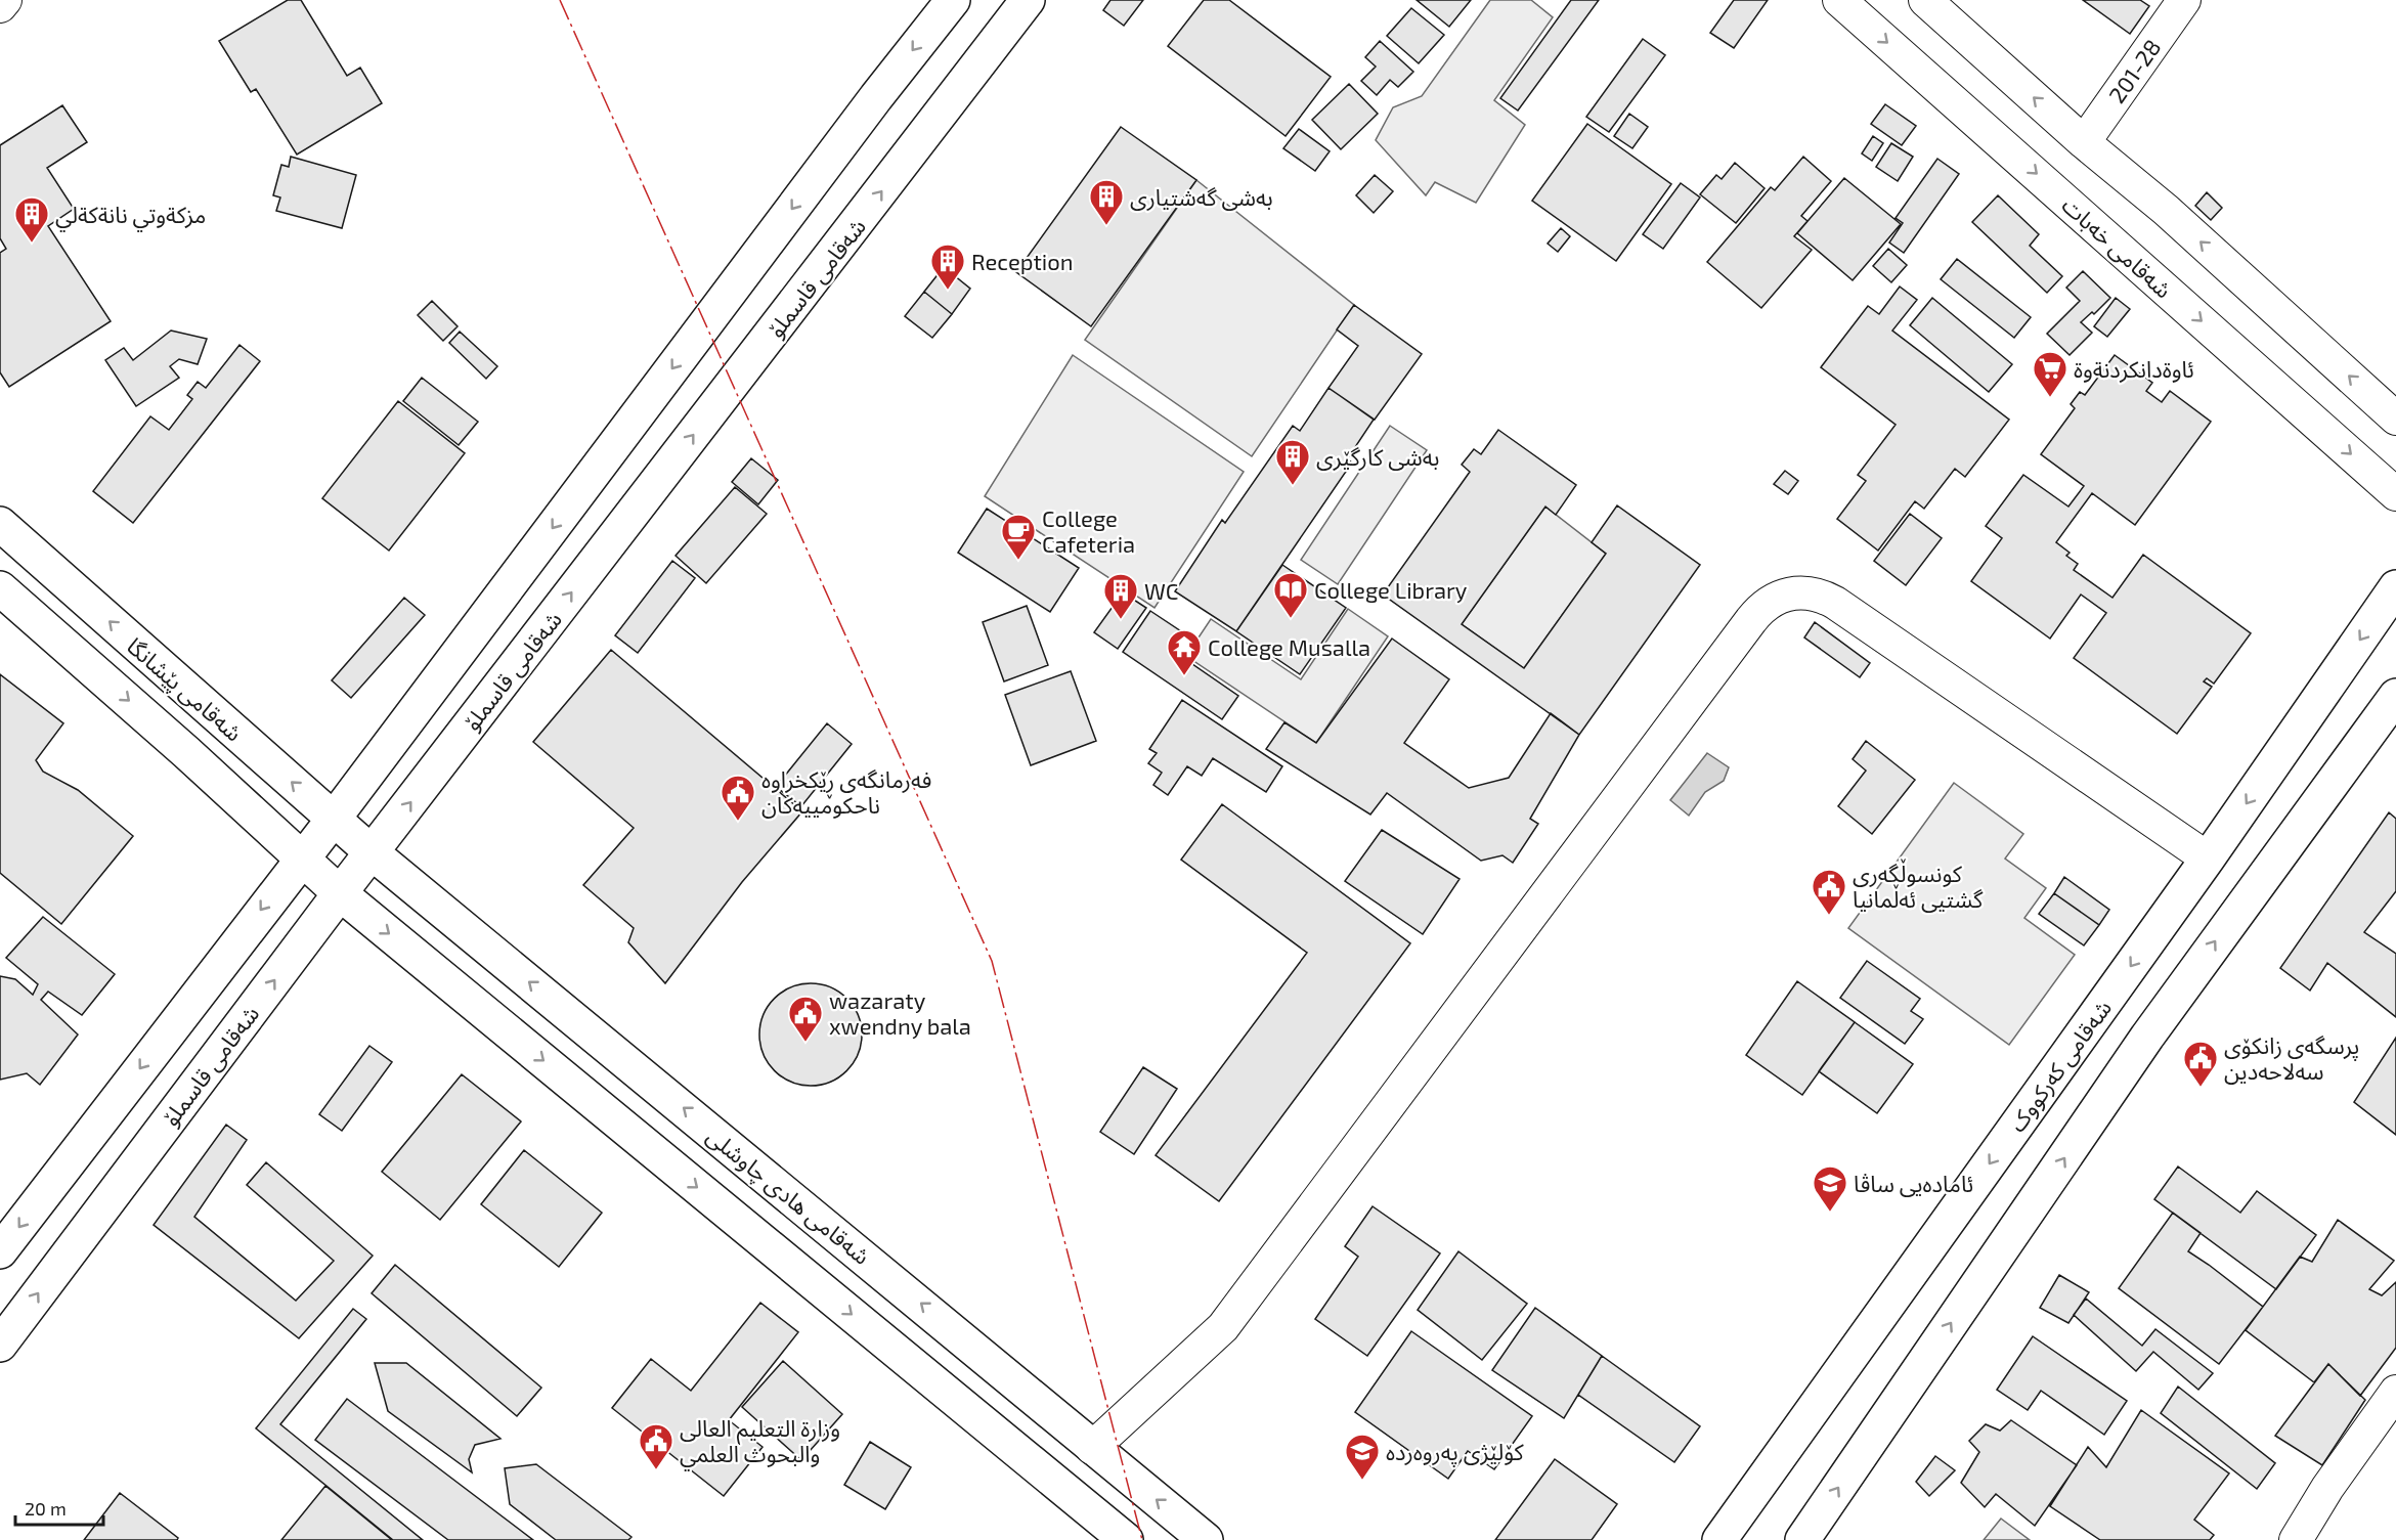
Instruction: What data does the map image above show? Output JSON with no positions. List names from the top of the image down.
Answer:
{
  "streets": {
    "main road": [
      "شەقامی قاسملۆ",
      "شەقامی پێشانگا",
      "شەقامی کەرکووک",
      "شەقامی هادی چاوشلی"
    ],
    "street": ["201-28", "شەقامی خەبات"]
  },
  "crossings": [
    ["شەقامی قاسملۆ", "شەقامی پێشانگا"],
    ["شەقامی قاسملۆ", "شەقامی هادی چاوشلی"],
    ["شەقامی پێشانگا", "شەقامی هادی چاوشلی"]
  ],
  "places": {
    "building": [
      "بەشی گەشتیاری",
      "مزكةوتي نانةكةلي",
      "Reception",
      "بەشی کارگێری",
      "WC"
    ],
    "supermarket": ["ئاوةدانكردنةوة"],
    "cafe": ["College Cafeteria"],
    "library": ["College Library"],
    "temple": ["College Musalla"],
    "public building": [
      "فەرمانگەی ڕێکخراوە ناحکومییەکان",
      "کونسوڵگەری گشتیی ئەڵمانیا",
      "wazaraty xwendny bala",
      "پرسگەی زانکۆی سەلاحەدین",
      "وزارة التعليم العالى والبحوث العلمي"
    ],
    "school or university": ["ئامادەیی ساڤا", "کۆلێژی پەروەردە"]
  },
  "scale_bar": "20 m"
}
